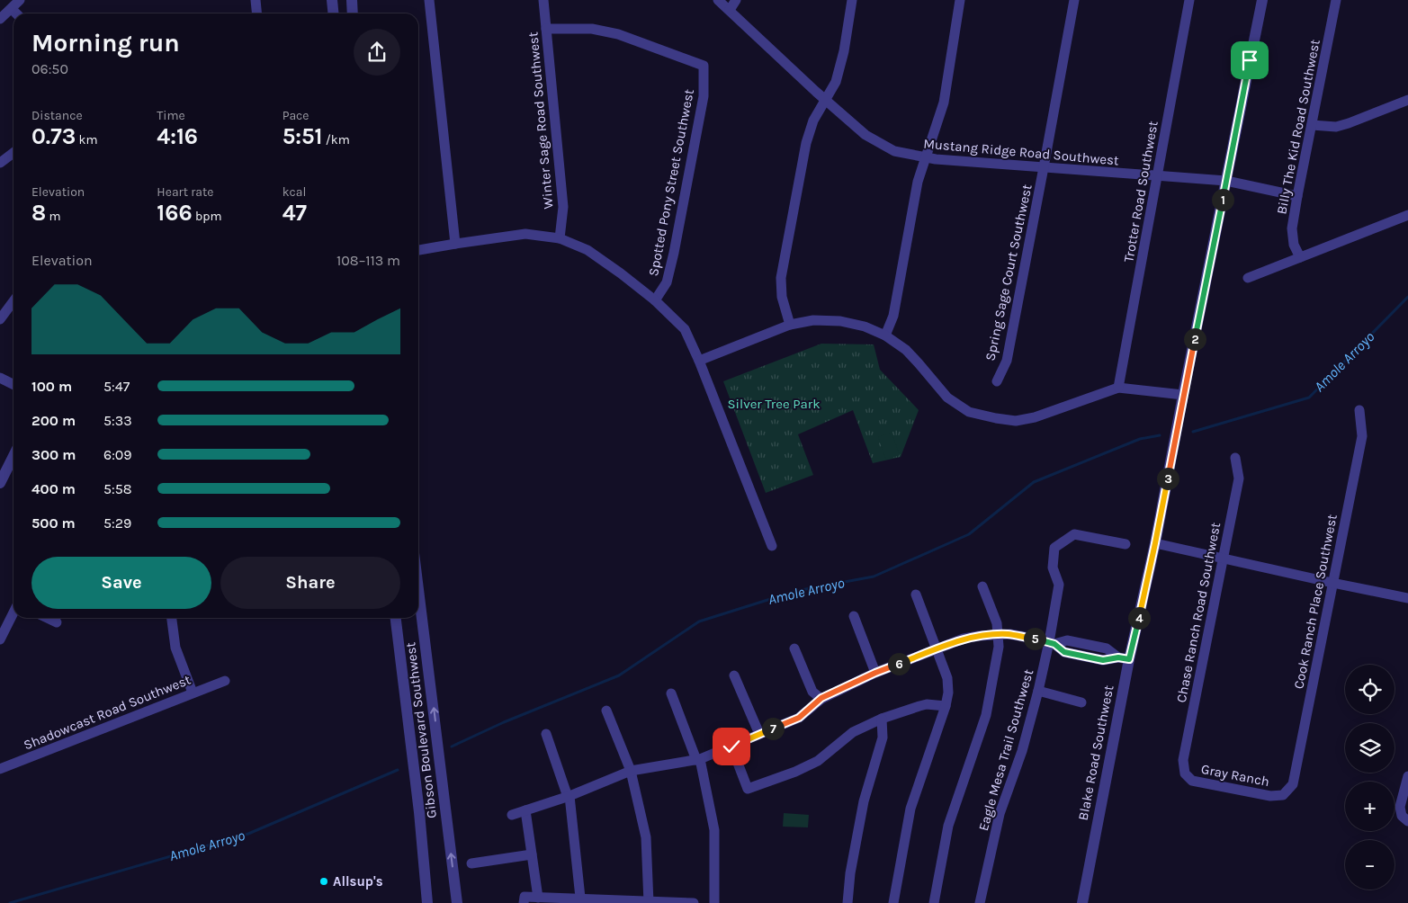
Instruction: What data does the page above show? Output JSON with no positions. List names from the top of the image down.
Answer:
{
  "streets": {
    "street": [
      "Winter Sage Road Southwest",
      "Billy The Kid Road Southwest",
      "Mustang Ridge Road Southwest",
      "Spotted Pony Street Southwest",
      "Trotter Road Southwest",
      "Spring Sage Court Southwest",
      "Cook Ranch Place Southwest",
      "Chase Ranch Road Southwest",
      "Shadowcast Road Southwest",
      "Gibson Boulevard Southwest",
      "Eagle Mesa Trail Southwest",
      "Blake Road Southwest",
      "Gray Ranch"
    ]
  },
  "crossings": [
    ["Winter Sage Road Southwest", "Spotted Pony Street Southwest"],
    ["Billy The Kid Road Southwest", "Mustang Ridge Road Southwest"],
    ["Mustang Ridge Road Southwest", "Trotter Road Southwest"],
    ["Mustang Ridge Road Southwest", "Spring Sage Court Southwest"],
    ["Mustang Ridge Road Southwest", "Blake Road Southwest"],
    ["Cook Ranch Place Southwest", "Gray Ranch"],
    ["Chase Ranch Road Southwest", "Gray Ranch"]
  ],
  "water": ["Amole Arroyo"],
  "parks": ["Silver Tree Park"],
  "places": ["Allsup's"],
  "page": {
    "heading": ["Morning run", "06:50"],
    "stats": [
      ["Distance", "0.73 km"],
      ["Time", "4:16"],
      ["Pace", "5:51 /km"],
      ["Elevation", "8 m"],
      ["Heart rate", "166 bpm"],
      ["kcal", "47"]
    ],
    "pins": [
      "1",
      "2",
      "3",
      "4",
      "5",
      "6",
      "7"
    ],
    "chart": ["Elevation", "108–113 m"],
    "list": [
      {
        "name": "100 m",
        "note": "5:47"
      },
      {
        "name": "200 m",
        "note": "5:33"
      },
      {
        "name": "300 m",
        "note": "6:09"
      },
      {
        "name": "400 m",
        "note": "5:58"
      },
      {
        "name": "500 m",
        "note": "5:29"
      }
    ],
    "buttons": ["Save", "Share"],
    "map_buttons": ["+", "−"]
  }
}
